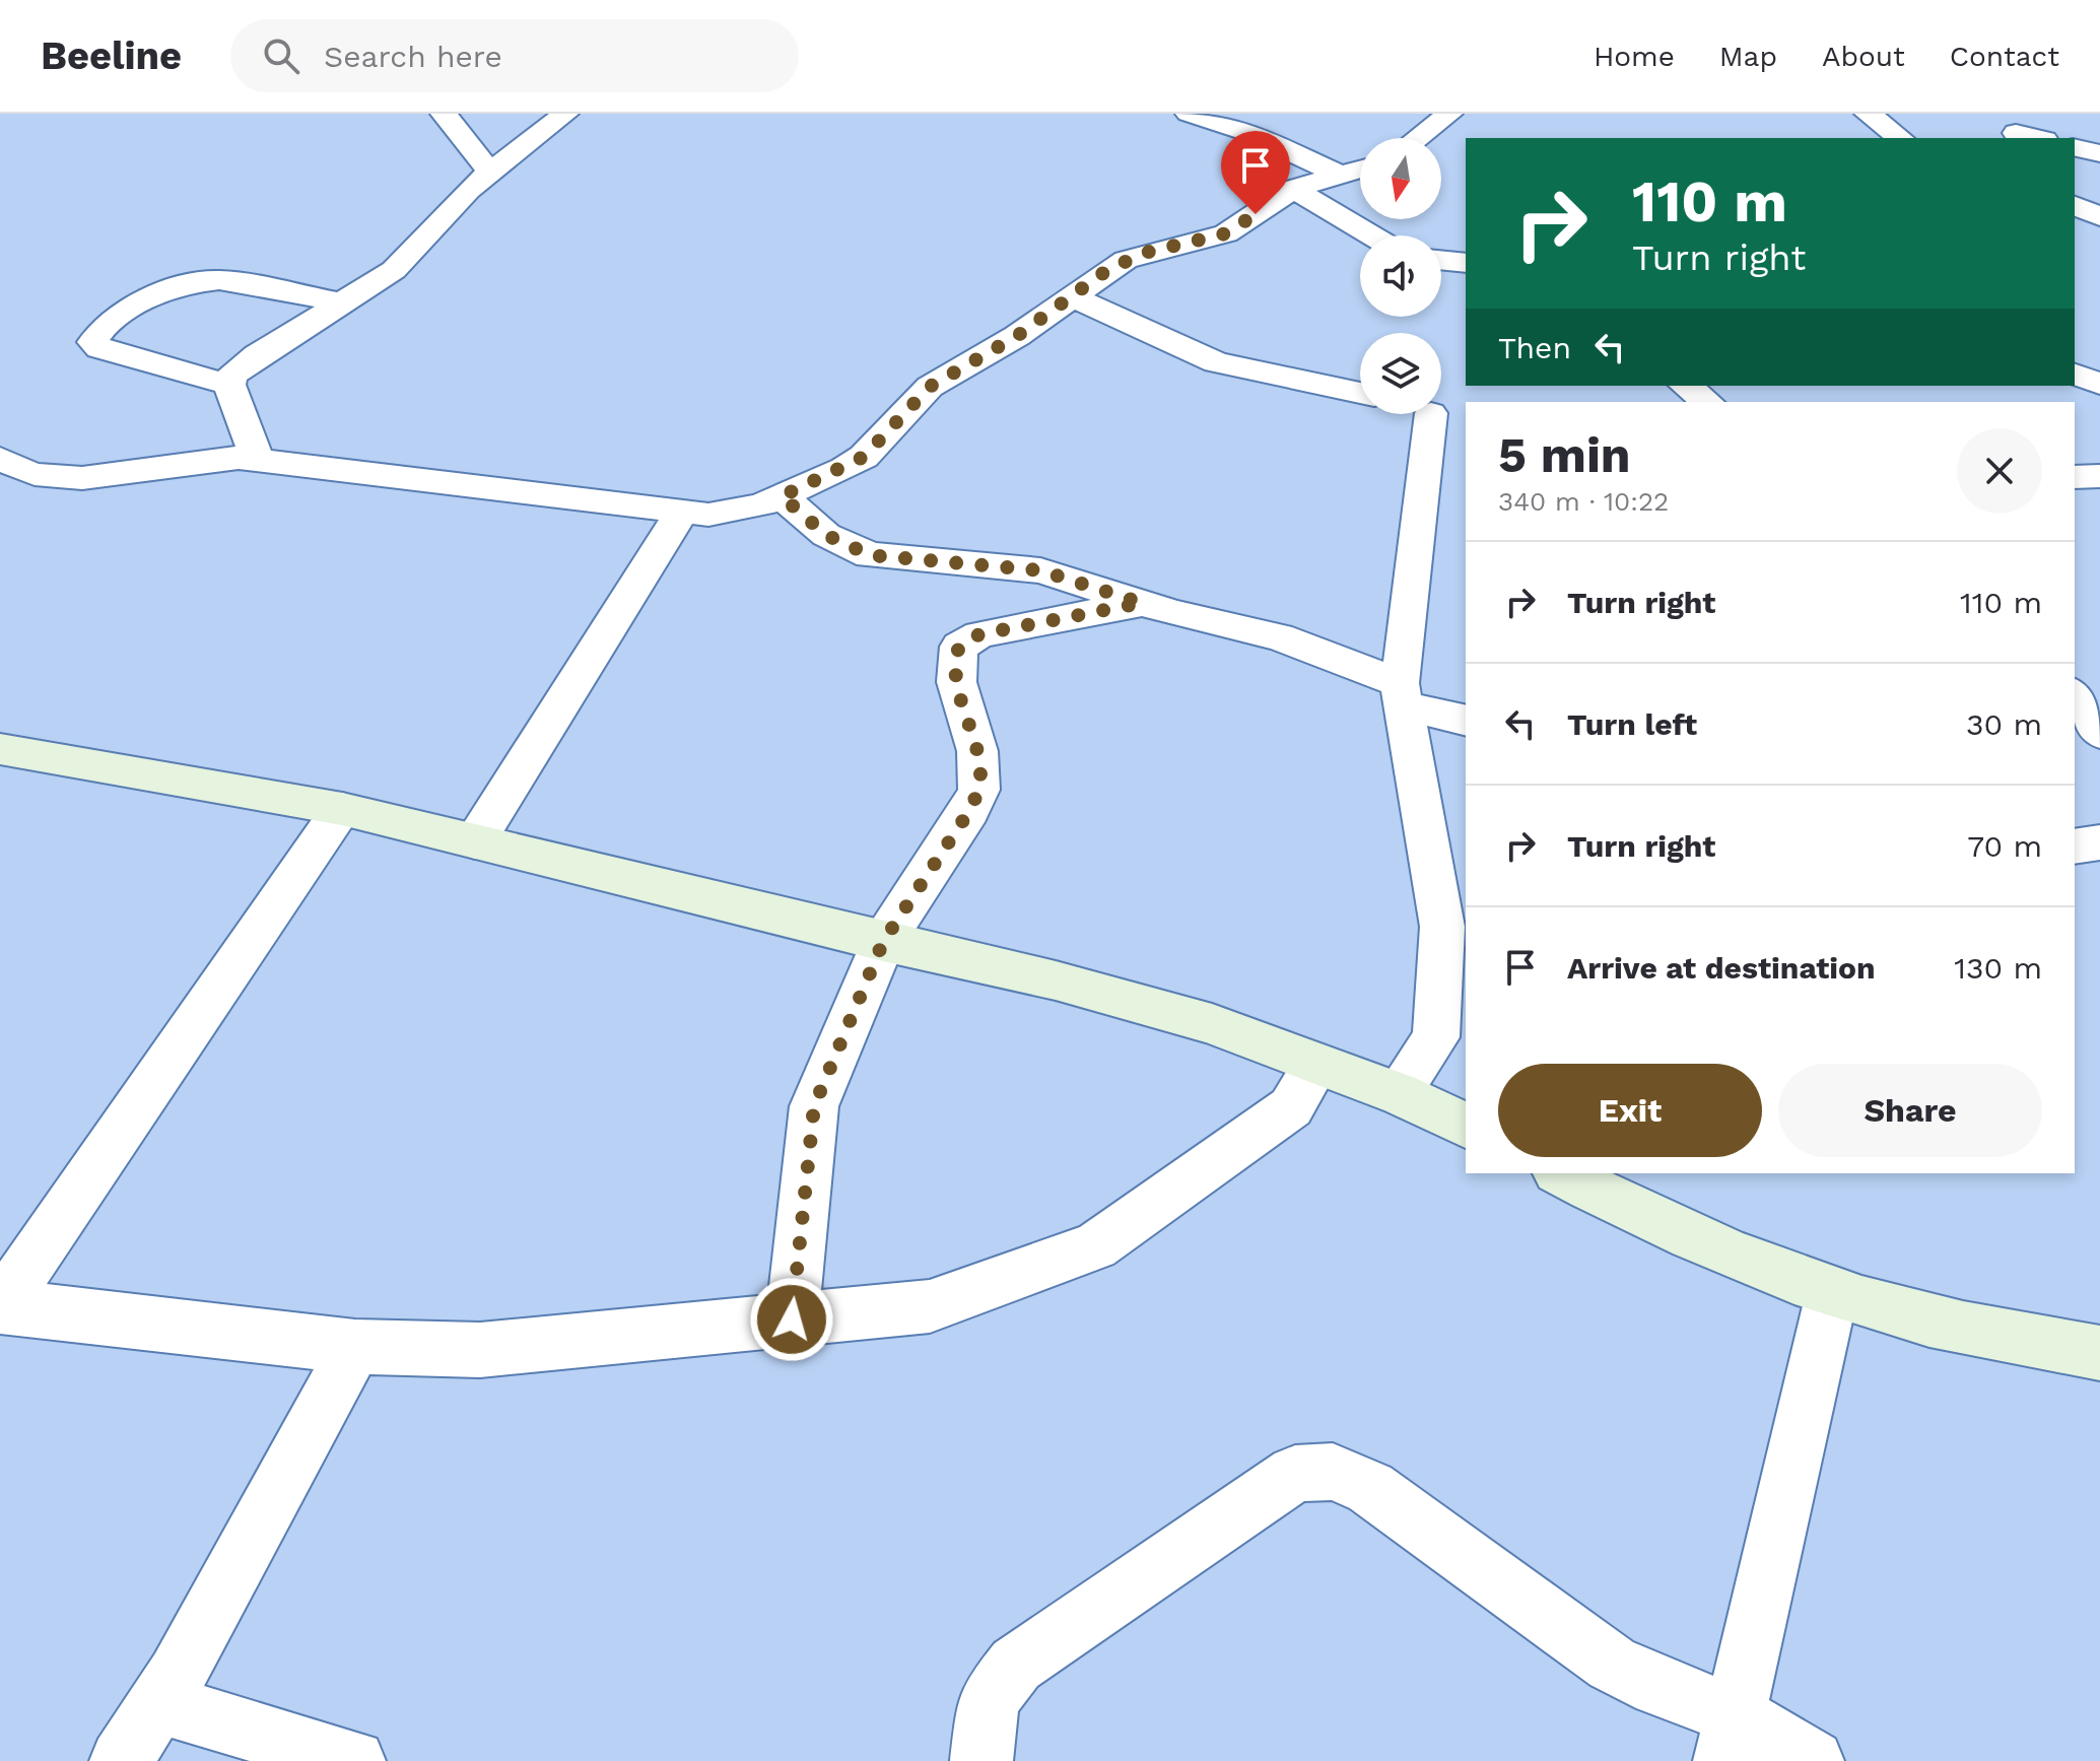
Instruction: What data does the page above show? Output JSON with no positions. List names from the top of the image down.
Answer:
{
  "north": "bottom",
  "page": {
    "header": "Beeline",
    "search": "Search here",
    "nav": [
      "Home",
      "Map",
      "About",
      "Contact"
    ],
    "turn": ["110 m", "Turn right"],
    "then": "Then",
    "heading": ["5 min", "340 m · 10:22"],
    "list": [
      {
        "name": "Turn right",
        "value": "110 m"
      },
      {
        "name": "Turn left",
        "value": "30 m"
      },
      {
        "name": "Turn right",
        "value": "70 m"
      },
      {
        "name": "Arrive at destination",
        "value": "130 m"
      }
    ],
    "buttons": ["Exit", "Share"]
  }
}
